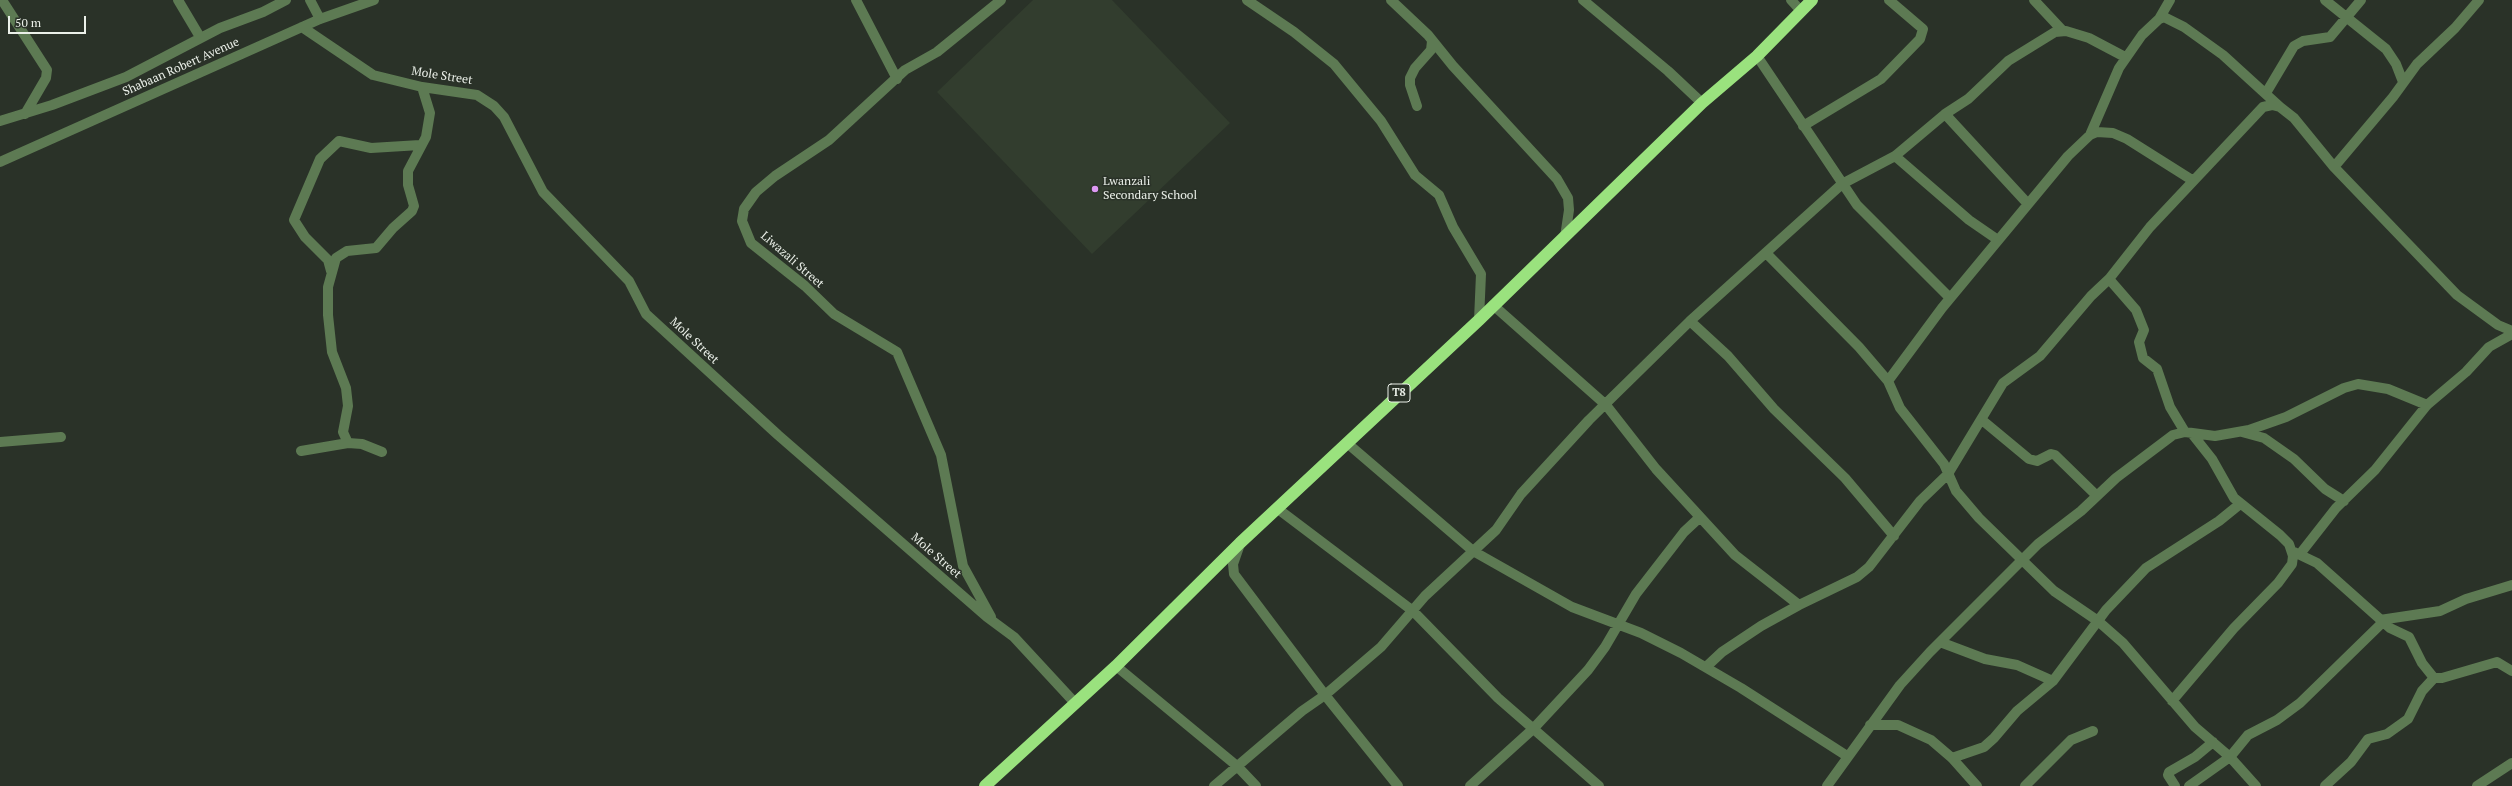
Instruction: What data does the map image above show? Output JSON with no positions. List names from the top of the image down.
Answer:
{
  "streets": {
    "highway": ["T8"],
    "street": ["Shabaan Robert Avenue", "Mole Street", "Liwazali Street"]
  },
  "crossings": [
    ["Shabaan Robert Avenue", "Mole Street"],
    ["Mole Street", "Liwazali Street"],
    ["Mole Street", "T8"]
  ],
  "places": ["Lwanzali Secondary School"],
  "scale_bar": "50 m"
}
